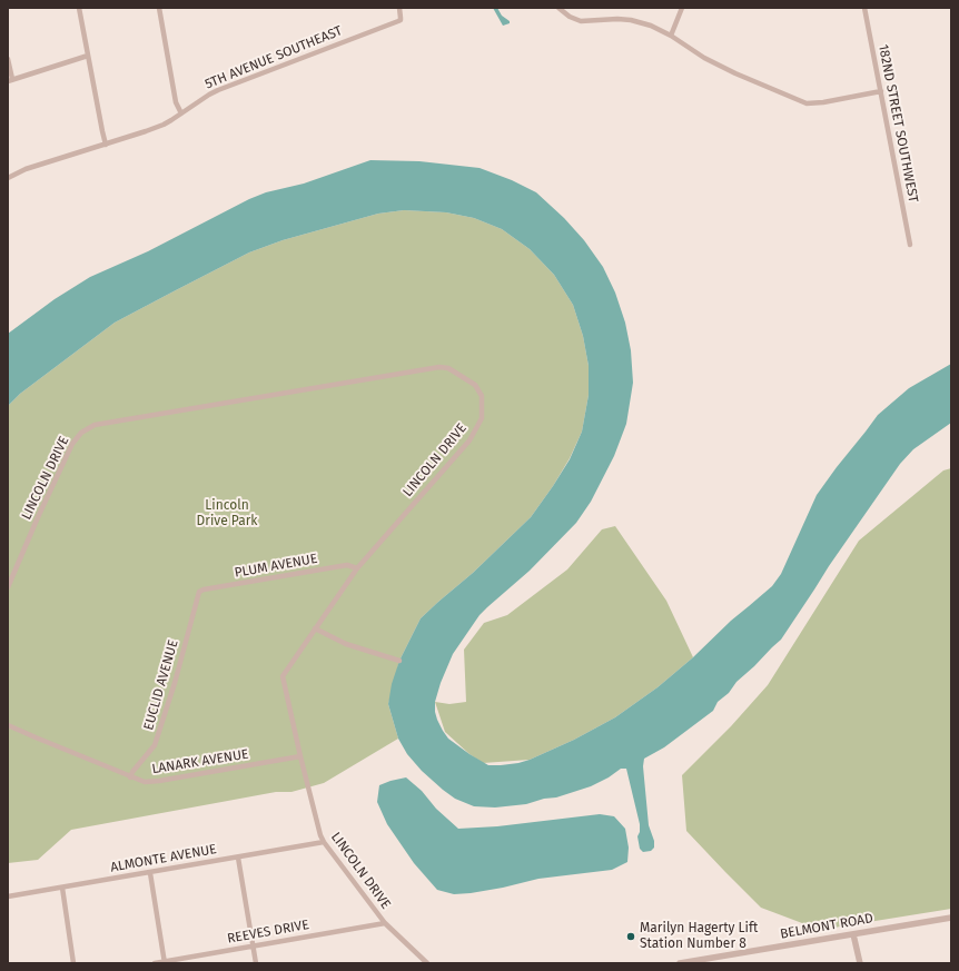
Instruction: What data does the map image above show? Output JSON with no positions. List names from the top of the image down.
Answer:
{
  "streets": {
    "street": [
      "5TH AVENUE SOUTHEAST",
      "182ND STREET SOUTHWEST",
      "LINCOLN DRIVE",
      "PLUM AVENUE",
      "EUCLID AVENUE",
      "LANARK AVENUE",
      "ALMONTE AVENUE",
      "BELMONT ROAD",
      "REEVES DRIVE"
    ]
  },
  "crossings": [
    ["LINCOLN DRIVE", "PLUM AVENUE"],
    ["LINCOLN DRIVE", "LANARK AVENUE"],
    ["LINCOLN DRIVE", "ALMONTE AVENUE"],
    ["LINCOLN DRIVE", "REEVES DRIVE"],
    ["PLUM AVENUE", "EUCLID AVENUE"],
    ["EUCLID AVENUE", "LANARK AVENUE"]
  ],
  "parks": ["Lincoln Drive Park"],
  "places": ["Marilyn Hagerty Lift Station Number 8"]
}
